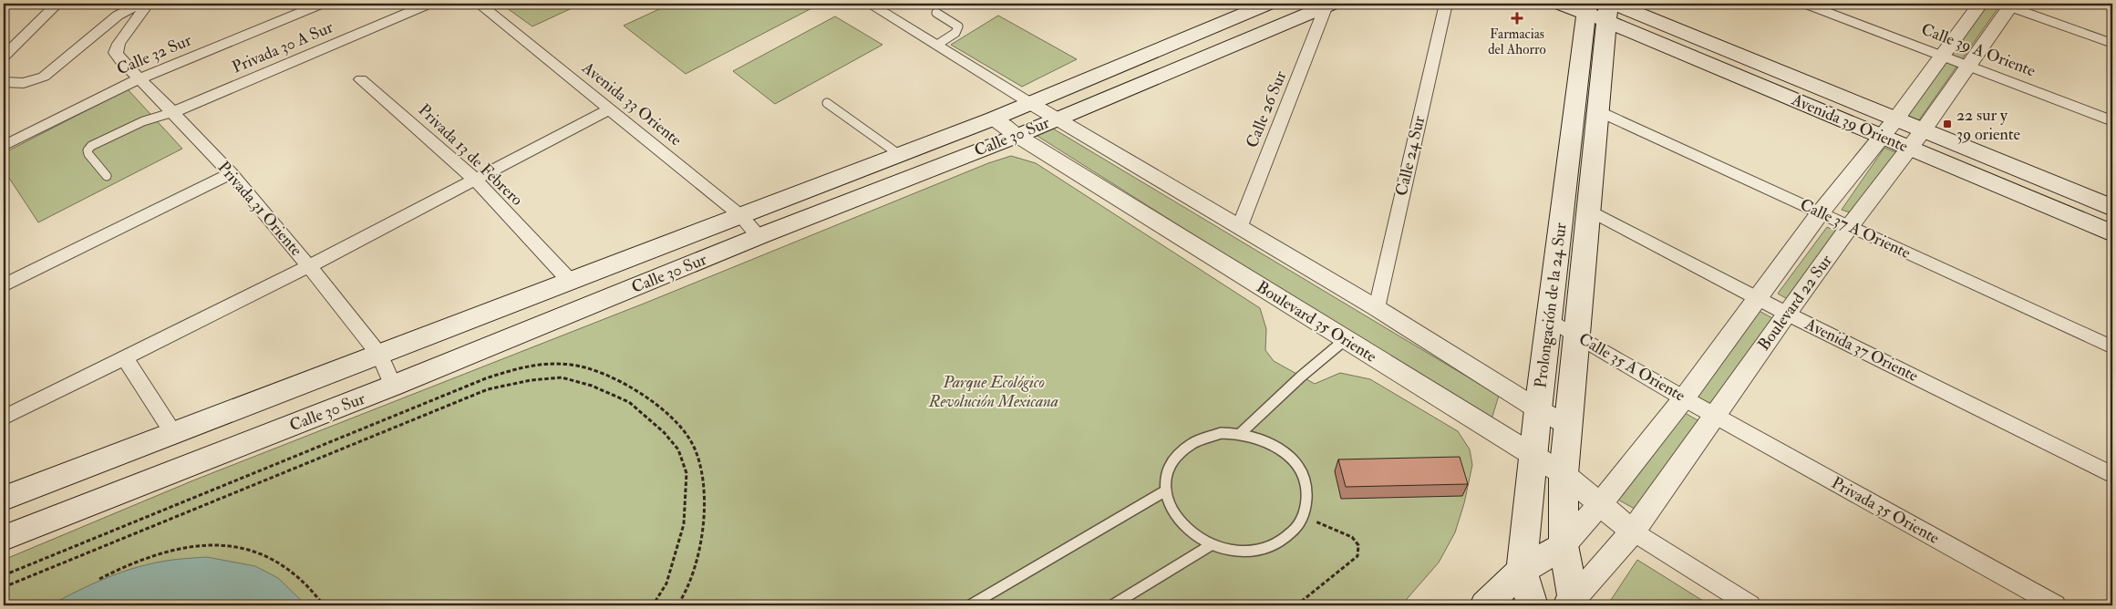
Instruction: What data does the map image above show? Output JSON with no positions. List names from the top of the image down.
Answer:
{
  "streets": {
    "main road": [
      "Avenida 39 Oriente",
      "Calle 30 Sur",
      "Boulevard 22 Sur",
      "Prolongación de la 24 Sur"
    ],
    "street": [
      "Privada 30 A Sur",
      "Calle 39 A Oriente",
      "Calle 32 Sur",
      "Avenida 33 Oriente",
      "Calle 26 Sur",
      "Privada 13 de Febrero",
      "Calle 24 Sur",
      "Privada 31 Oriente",
      "Calle 37 A Oriente",
      "Boulevard 35 Oriente",
      "Avenida 37 Oriente",
      "Calle 35 A Oriente",
      "Privada 35 Oriente"
    ]
  },
  "crossings": [
    ["Privada 30 A Sur", "Privada 31 Oriente"],
    ["Calle 39 A Oriente", "Boulevard 22 Sur"],
    ["Calle 32 Sur", "Privada 31 Oriente"],
    ["Avenida 33 Oriente", "Calle 30 Sur"],
    ["Calle 26 Sur", "Calle 30 Sur"],
    ["Avenida 39 Oriente", "Boulevard 22 Sur"],
    ["Avenida 39 Oriente", "Prolongación de la 24 Sur"],
    ["Calle 30 Sur", "Privada 13 de Febrero"],
    ["Calle 30 Sur", "Privada 31 Oriente"],
    ["Calle 30 Sur", "Boulevard 35 Oriente"],
    ["Calle 37 A Oriente", "Boulevard 22 Sur"],
    ["Calle 37 A Oriente", "Prolongación de la 24 Sur"],
    ["Boulevard 22 Sur", "Prolongación de la 24 Sur"],
    ["Boulevard 22 Sur", "Boulevard 35 Oriente"],
    ["Boulevard 22 Sur", "Avenida 37 Oriente"],
    ["Boulevard 22 Sur", "Calle 35 A Oriente"],
    ["Boulevard 22 Sur", "Privada 35 Oriente"],
    ["Prolongación de la 24 Sur", "Boulevard 35 Oriente"],
    ["Prolongación de la 24 Sur", "Avenida 37 Oriente"],
    ["Prolongación de la 24 Sur", "Calle 35 A Oriente"],
    ["Calle 35 A Oriente", "Privada 35 Oriente"]
  ],
  "parks": ["Parque Ecológico Revolución Mexicana"],
  "places": {
    "health": ["Farmacias del Ahorro"],
    "transit": ["22 sur y 39 oriente"]
  }
}
